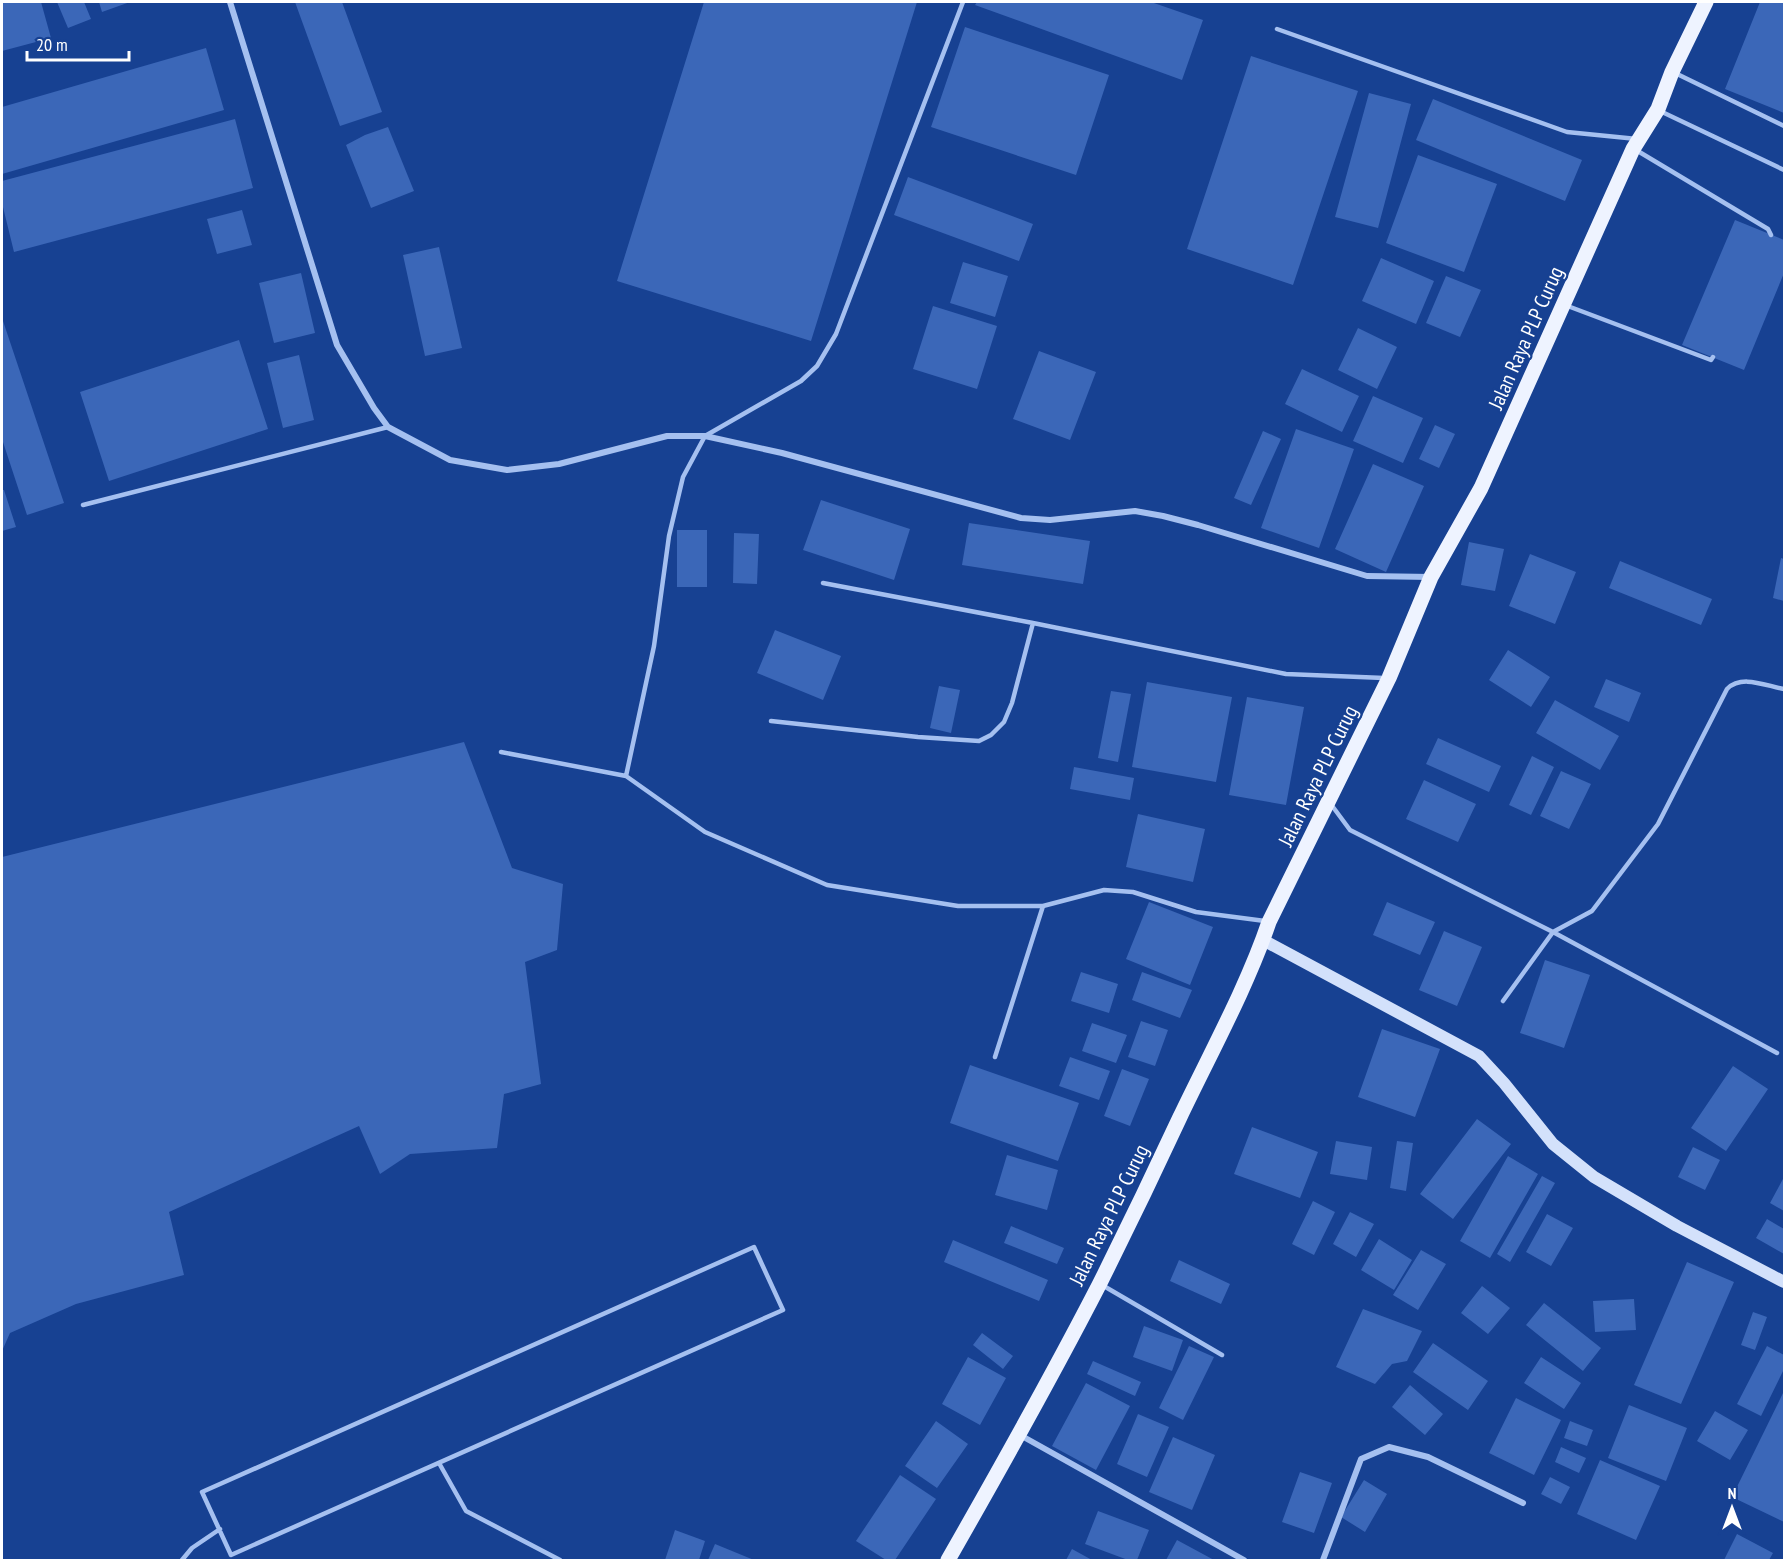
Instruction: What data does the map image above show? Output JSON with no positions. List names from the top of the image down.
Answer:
{
  "streets": {
    "main road": ["Jalan Raya PLP Curug"]
  },
  "scale_bar": "20 m",
  "north": "top"
}
